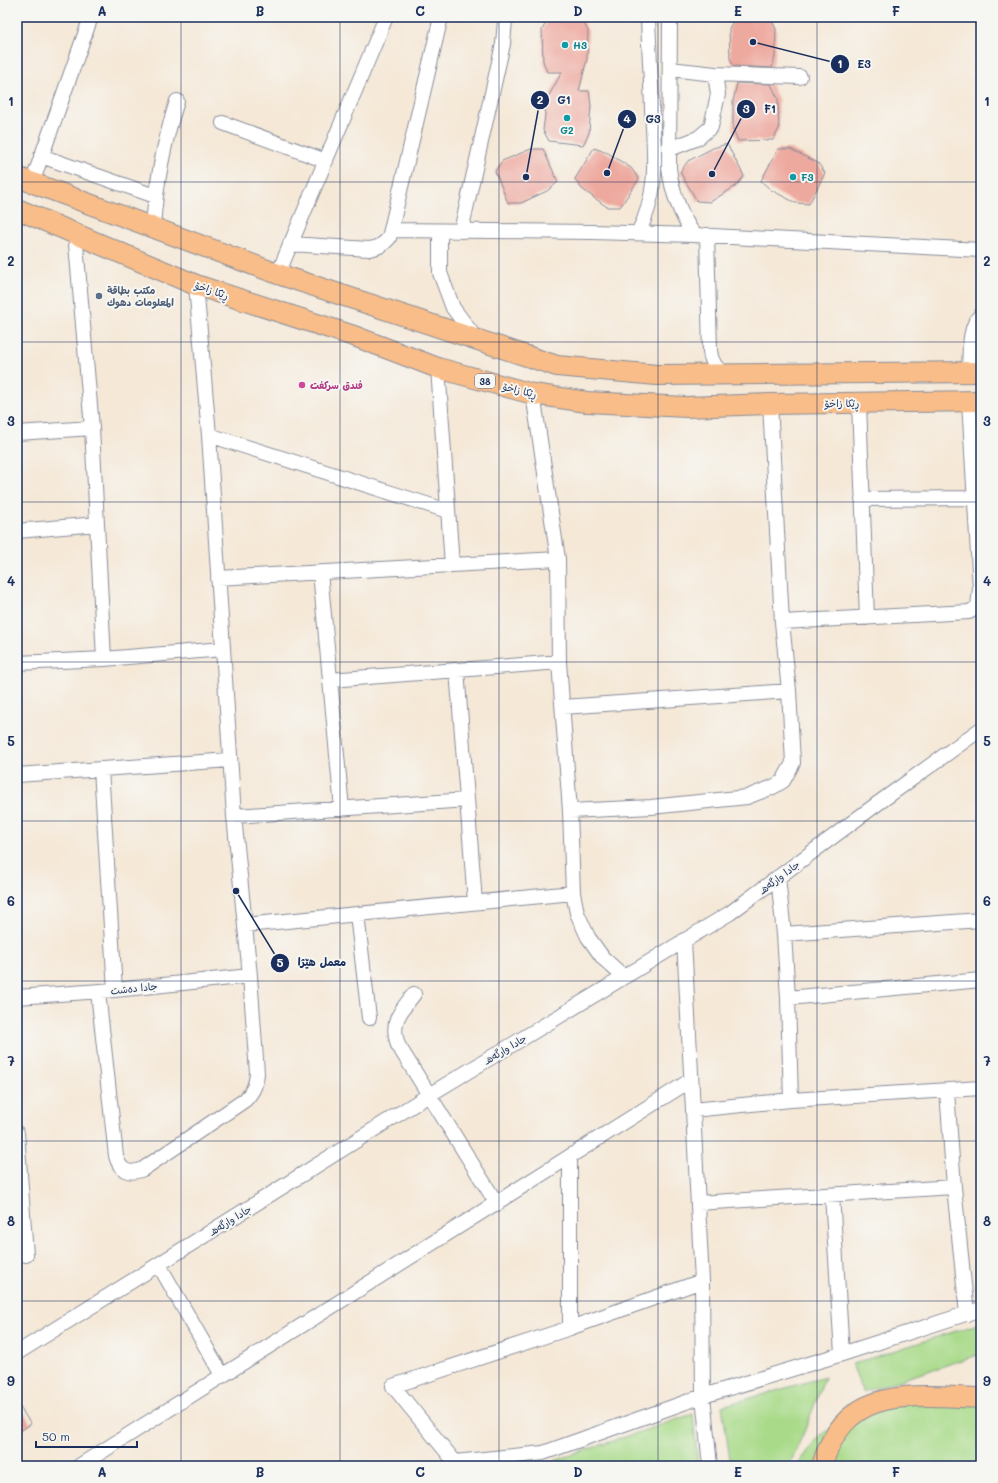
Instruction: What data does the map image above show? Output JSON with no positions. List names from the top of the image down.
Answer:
{
  "streets": {
    "highway": ["ڕێکا زاخۆ", "38"],
    "street": ["جادا وارگه‌هـ", "جادا دەشت"]
  },
  "places": [
    "E3",
    "H3",
    "G2",
    "G3",
    "F1",
    "G1",
    "F3",
    "مكتب بطاقة المعلومات دهوك",
    "فندق سركفت",
    "معمل ھێژا"
  ],
  "scale_bar": "50 m",
  "grid": {
    "columns": [
      "A",
      "B",
      "C",
      "D",
      "E",
      "F"
    ],
    "rows": [
      "1",
      "2",
      "3",
      "4",
      "5",
      "6",
      "7",
      "8",
      "9"
    ]
  }
}
